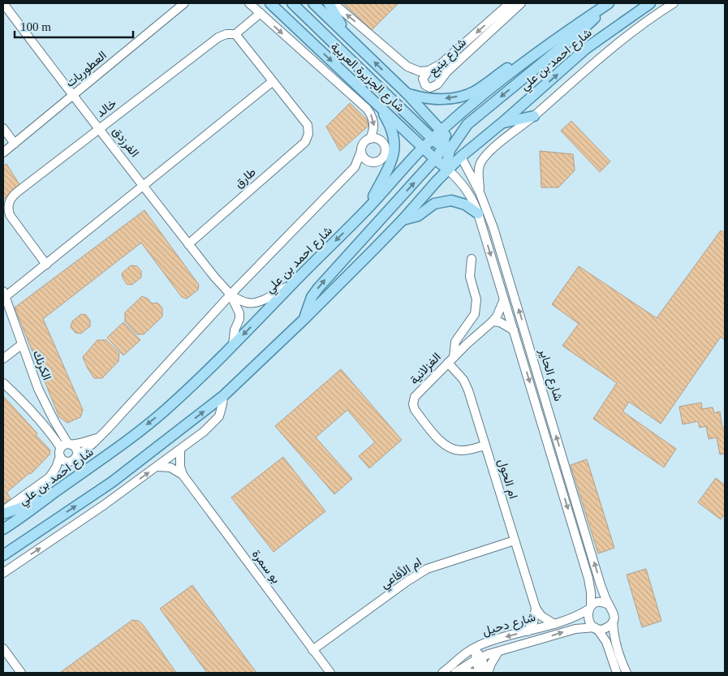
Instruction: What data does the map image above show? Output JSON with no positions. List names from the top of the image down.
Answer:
{
  "streets": {
    "main road": ["شارع احمد بن علي", "شارع الجزيرة العربية"],
    "street": [
      "شارع ينبع",
      "العطوريات",
      "خالد",
      "الفرزدق",
      "طارق",
      "الكرنك",
      "الغزلانية",
      "شارع الحاير",
      "ام الحول",
      "بو سمرة",
      "ام الأفاعي",
      "شارع دحيل"
    ]
  },
  "crossings": [
    ["شارع احمد بن علي", "شارع الجزيرة العربية"],
    ["شارع احمد بن علي", "الفرزدق"],
    ["شارع احمد بن علي", "الكرنك"],
    ["شارع احمد بن علي", "شارع الحاير"],
    ["العطوريات", "الفرزدق"],
    ["شارع الجزيرة العربية", "شارع الحاير"],
    ["خالد", "الفرزدق"],
    ["الفرزدق", "طارق"],
    ["الغزلانية", "شارع الحاير"],
    ["الغزلانية", "ام الحول"],
    ["شارع الحاير", "شارع دحيل"],
    ["ام الحول", "ام الأفاعي"],
    ["ام الحول", "شارع دحيل"],
    ["بو سمرة", "ام الأفاعي"]
  ],
  "one_way": ["شارع ينبع"],
  "scale_bar": "100 m"
}
